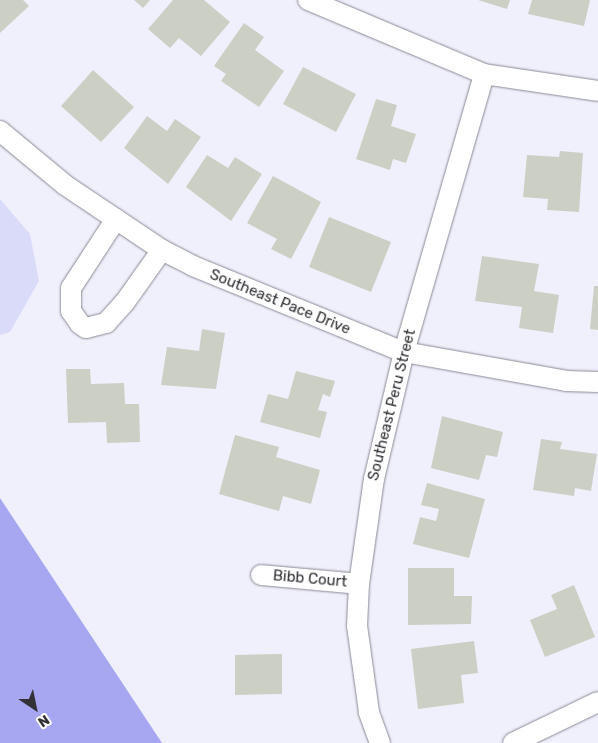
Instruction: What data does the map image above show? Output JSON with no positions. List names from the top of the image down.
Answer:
{
  "streets": {
    "street": ["Southeast Pace Drive", "Southeast Peru Street", "Bibb Court"]
  },
  "crossings": [
    ["Southeast Pace Drive", "Southeast Peru Street"],
    ["Southeast Peru Street", "Bibb Court"]
  ],
  "north": "bottom right"
}
